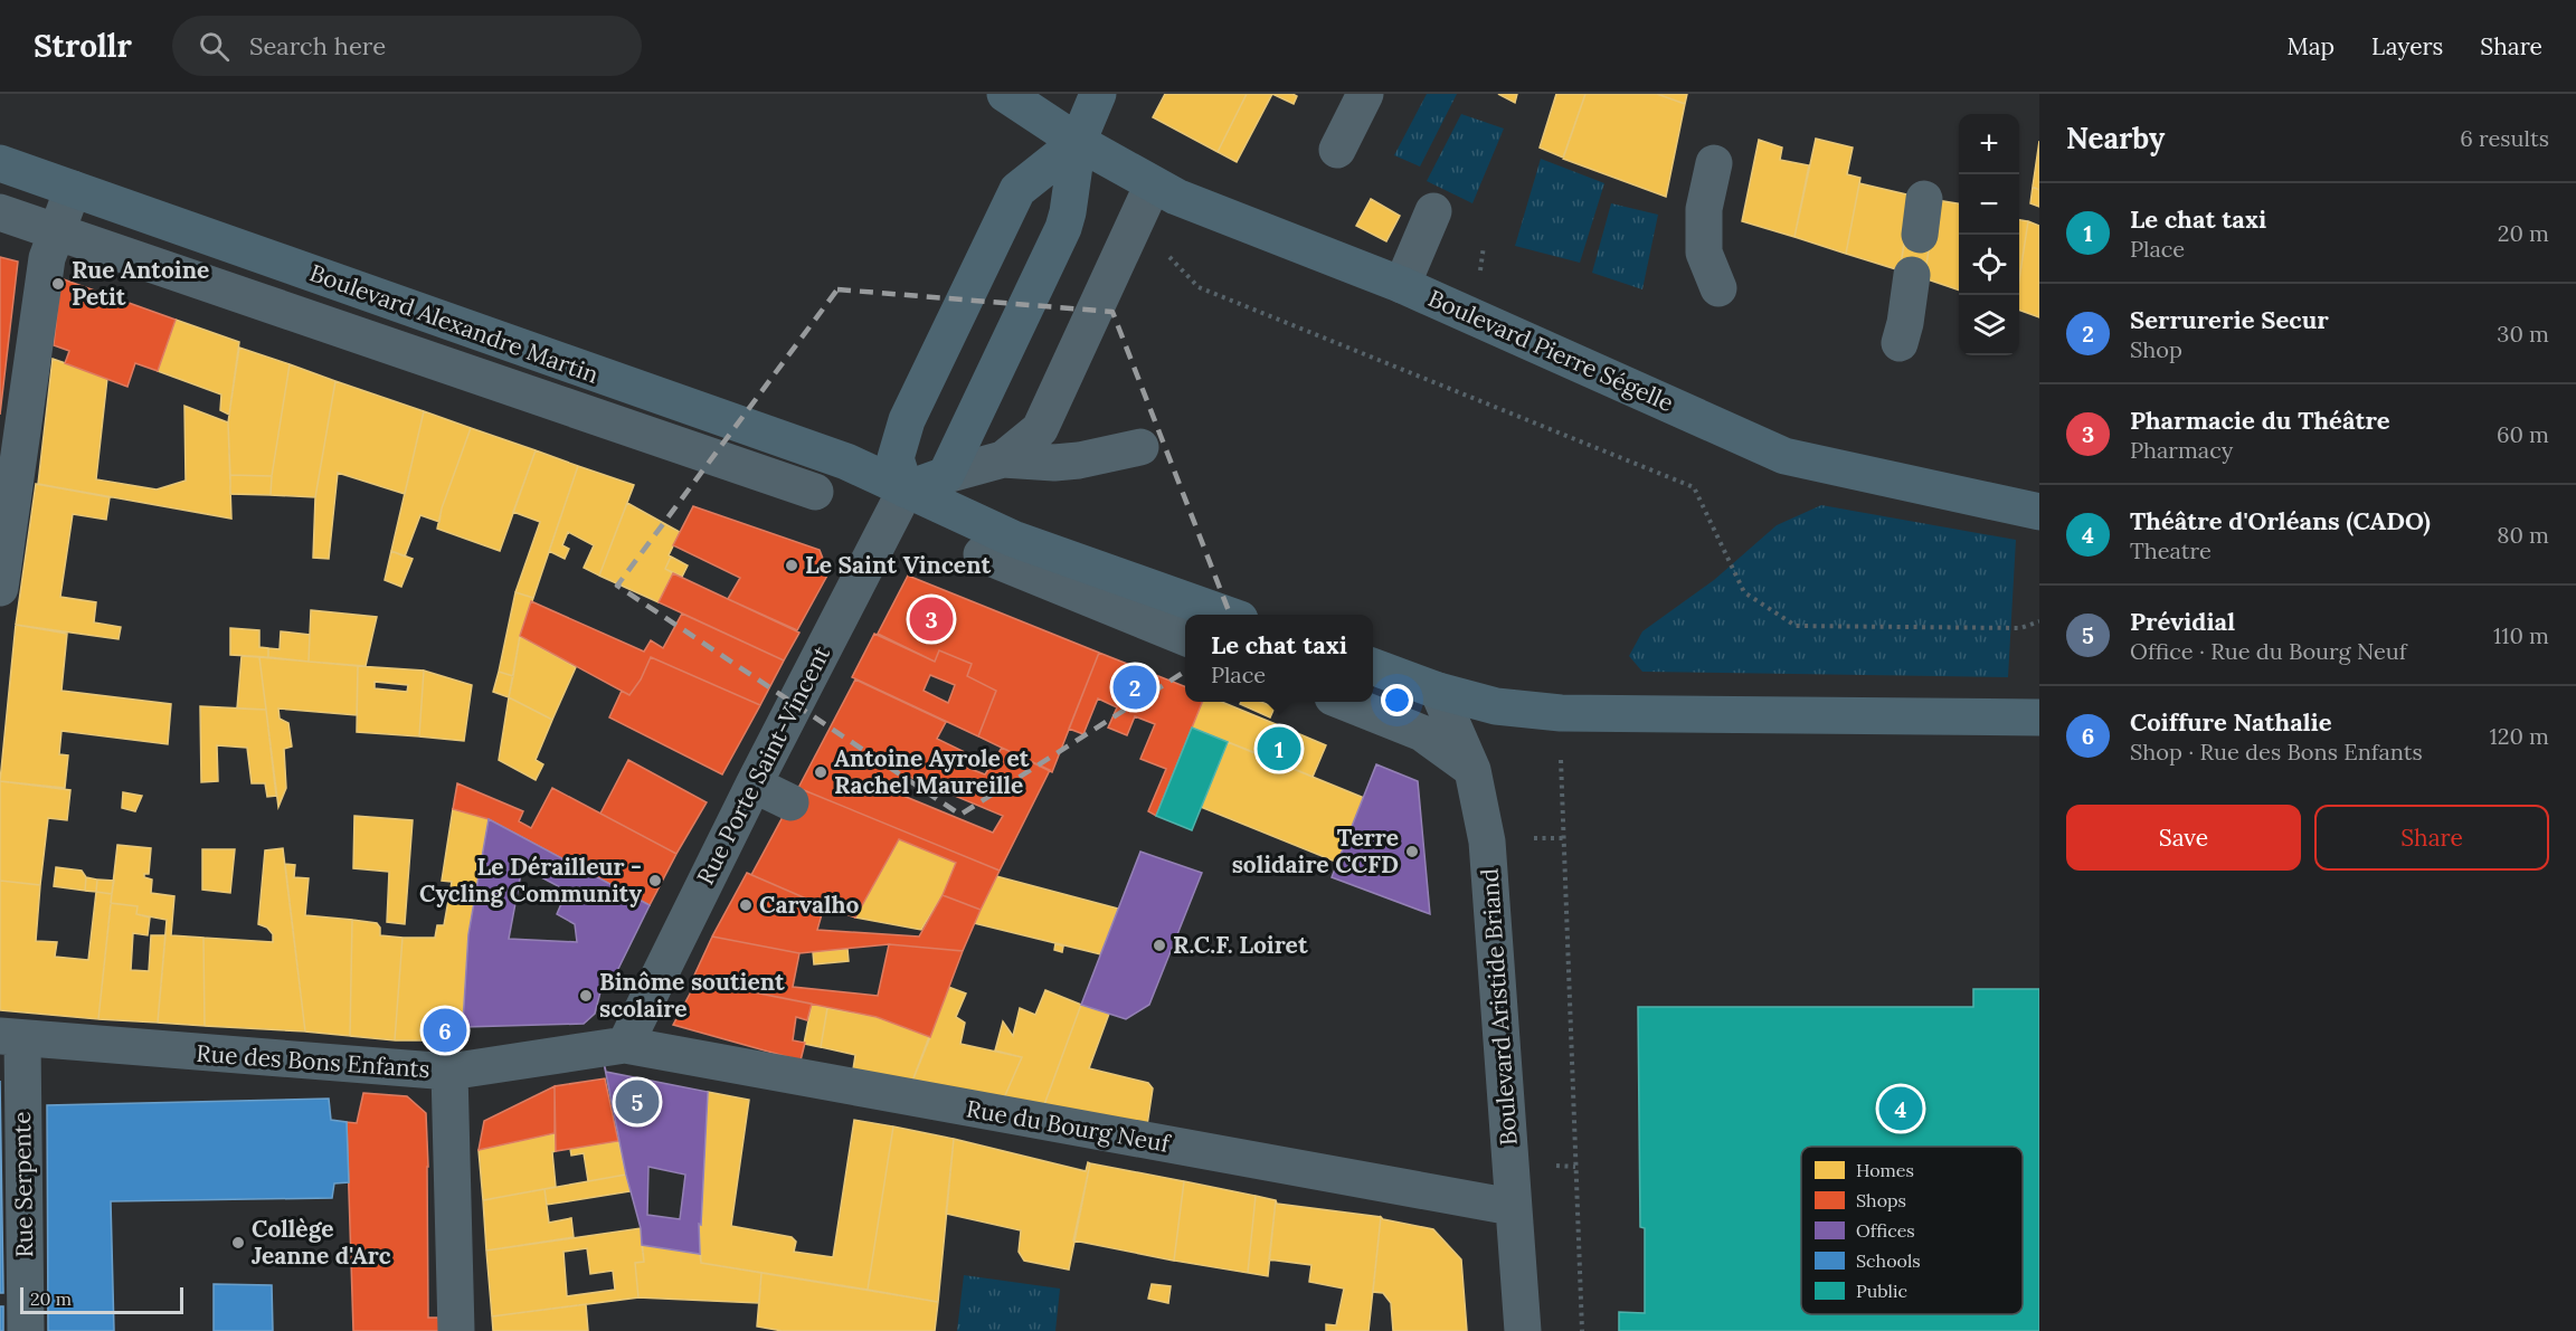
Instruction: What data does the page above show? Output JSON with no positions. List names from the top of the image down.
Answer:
{
  "streets": {
    "main road": ["Boulevard Alexandre Martin", "Boulevard Pierre Ségelle"],
    "street": [
      "Rue Porte Saint-Vincent",
      "Boulevard Aristide Briand",
      "Rue des Bons Enfants",
      "Rue du Bourg Neuf",
      "Rue Serpente"
    ]
  },
  "crossings": [
    ["Boulevard Alexandre Martin", "Rue Porte Saint-Vincent"],
    ["Rue Porte Saint-Vincent", "Rue des Bons Enfants"],
    ["Rue Porte Saint-Vincent", "Rue du Bourg Neuf"],
    ["Boulevard Aristide Briand", "Rue du Bourg Neuf"],
    ["Rue des Bons Enfants", "Rue du Bourg Neuf"],
    ["Rue des Bons Enfants", "Rue Serpente"]
  ],
  "places": [
    "Rue Antoine Petit",
    "Le Saint Vincent",
    "Antoine Ayrole et Rachel Maureille",
    "Terre solidaire CCFD",
    "Le Dérailleur - Cycling Community",
    "Carvalho",
    "R.C.F. Loiret",
    "Binôme soutient scolaire",
    "Collège Jeanne d'Arc"
  ],
  "legend": [
    "Homes",
    "Shops",
    "Offices",
    "Schools",
    "Public"
  ],
  "scale_bar": "20 m",
  "page": {
    "header": "Strollr",
    "search": "Search here",
    "nav": ["Map", "Layers", "Share"],
    "heading": ["Nearby", "6 results"],
    "map_buttons": ["+", "−"],
    "list": [
      {
        "mark": "1",
        "name": "Le chat taxi",
        "note": "Place",
        "value": "20 m"
      },
      {
        "mark": "2",
        "name": "Serrurerie Secur",
        "note": "Shop",
        "value": "30 m"
      },
      {
        "mark": "3",
        "name": "Pharmacie du Théâtre",
        "note": "Pharmacy",
        "value": "60 m"
      },
      {
        "mark": "4",
        "name": "Théâtre d'Orléans (CADO)",
        "note": "Theatre",
        "value": "80 m"
      },
      {
        "mark": "5",
        "name": "Prévidial",
        "note": "Office · Rue du Bourg Neuf",
        "value": "110 m"
      },
      {
        "mark": "6",
        "name": "Coiffure Nathalie",
        "note": "Shop · Rue des Bons Enfants",
        "value": "120 m"
      }
    ],
    "pins": [
      "3",
      "2",
      "1",
      "6",
      "5",
      "4"
    ],
    "popup": ["Le chat taxi", "Place"],
    "buttons": ["Save", "Share"],
    "scale": "20 m"
  }
}
